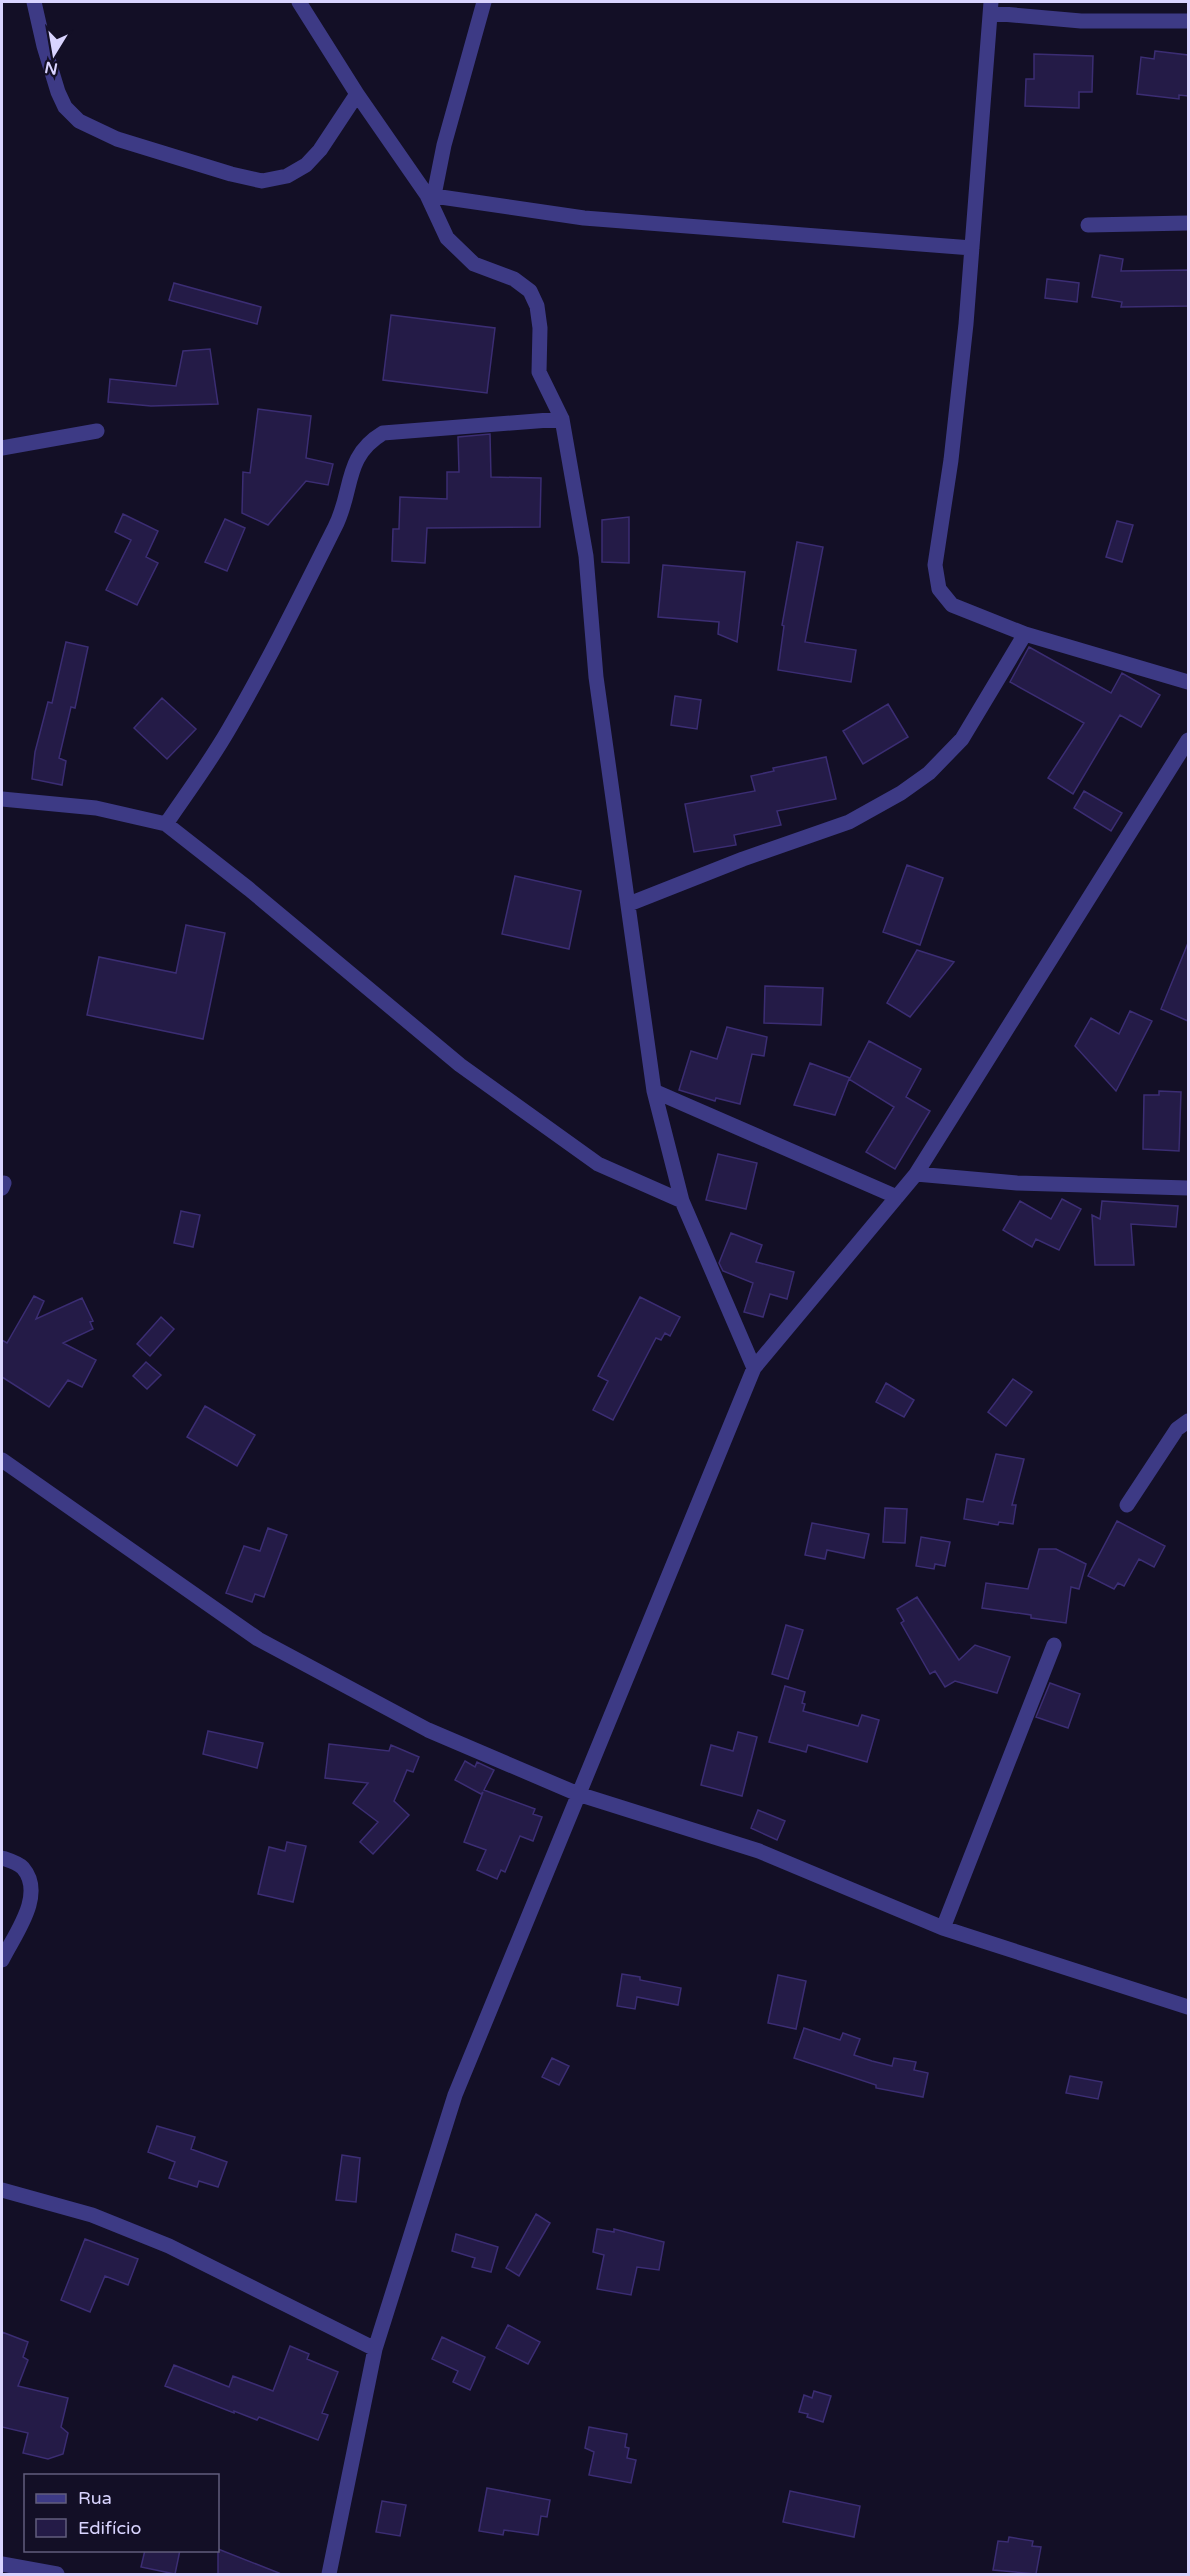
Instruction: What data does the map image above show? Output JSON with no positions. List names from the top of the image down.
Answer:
{
  "legend": ["Rua", "Edifício"],
  "north": "bottom"
}
